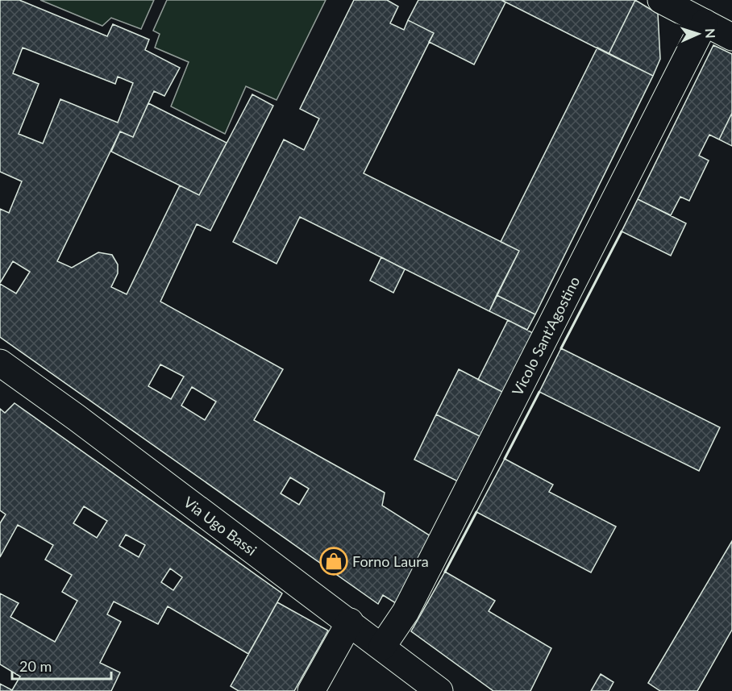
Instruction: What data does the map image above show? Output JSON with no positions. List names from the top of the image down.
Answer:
{
  "streets": {
    "street": ["Vicolo Sant'Agostino", "Via Ugo Bassi"]
  },
  "crossings": [
    ["Vicolo Sant'Agostino", "Via Ugo Bassi"]
  ],
  "places": {
    "shop": ["Forno Laura"]
  },
  "scale_bar": "20 m",
  "north": "right"
}
